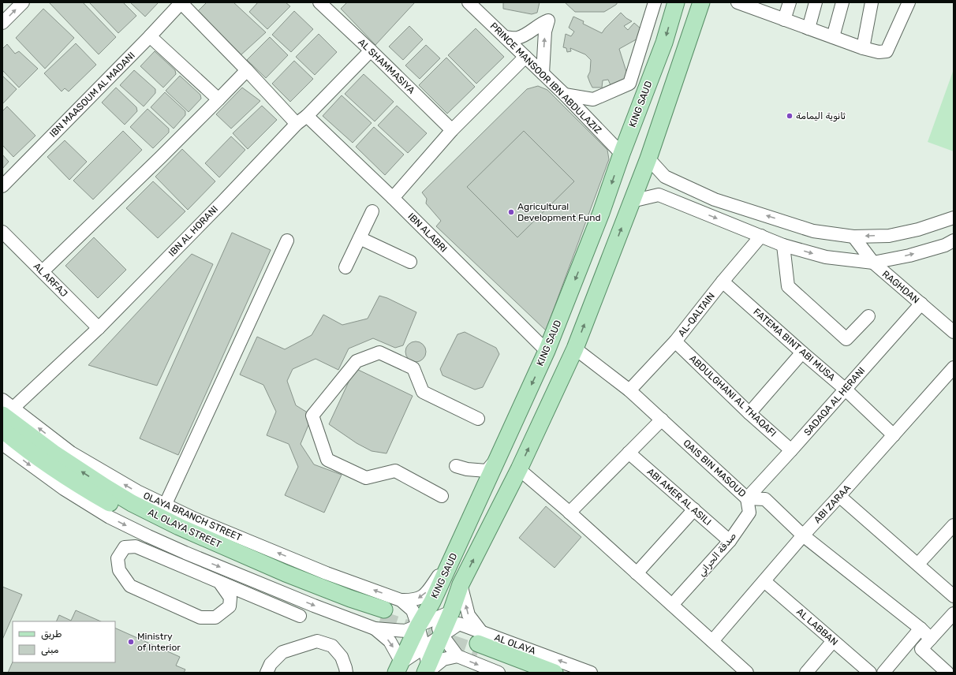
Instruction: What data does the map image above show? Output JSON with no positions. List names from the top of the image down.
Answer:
{
  "streets": {
    "main road": ["KING SAUD", "AL OLAYA STREET"],
    "street": [
      "AL SHAMMASIYA",
      "PRINCE MANSOOR IBN ABDULAZIZ",
      "IBN MAASOUM AL MADANI",
      "IBN AL HORANI",
      "IBN ALABRI",
      "AL ARFAJ",
      "RAGHDAN",
      "AL-QALTAIN",
      "FATEMA BINT ABI MUSA",
      "ABDULGHANI AL THAQAFI",
      "SADAQA AL HERANI",
      "QAIS BIN MASOUD",
      "ABI AMER AL ASILI",
      "ABI ZARAA",
      "OLAYA BRANCH STREET",
      "صدقة الحراني",
      "AL LABBAN",
      "AL OLAYA"
    ]
  },
  "crossings": [
    ["AL SHAMMASIYA", "IBN AL HORANI"],
    ["PRINCE MANSOOR IBN ABDULAZIZ", "KING SAUD"],
    ["KING SAUD", "IBN ALABRI"],
    ["KING SAUD", "QAIS BIN MASOUD"],
    ["KING SAUD", "OLAYA BRANCH STREET"],
    ["KING SAUD", "AL OLAYA"],
    ["IBN AL HORANI", "IBN ALABRI"],
    ["IBN AL HORANI", "AL ARFAJ"],
    ["IBN AL HORANI", "OLAYA BRANCH STREET"],
    ["IBN AL HORANI", "AL OLAYA STREET"],
    ["RAGHDAN", "SADAQA AL HERANI"],
    ["AL-QALTAIN", "FATEMA BINT ABI MUSA"],
    ["AL-QALTAIN", "ABDULGHANI AL THAQAFI"],
    ["AL-QALTAIN", "QAIS BIN MASOUD"],
    ["FATEMA BINT ABI MUSA", "SADAQA AL HERANI"],
    ["FATEMA BINT ABI MUSA", "ABI ZARAA"],
    ["ABDULGHANI AL THAQAFI", "SADAQA AL HERANI"],
    ["SADAQA AL HERANI", "QAIS BIN MASOUD"],
    ["SADAQA AL HERANI", "صدقة الحراني"],
    ["QAIS BIN MASOUD", "ABI ZARAA"],
    ["QAIS BIN MASOUD", "صدقة الحراني"],
    ["ABI AMER AL ASILI", "صدقة الحراني"],
    ["ABI ZARAA", "AL LABBAN"],
    ["OLAYA BRANCH STREET", "AL OLAYA STREET"],
    ["OLAYA BRANCH STREET", "AL OLAYA"]
  ],
  "one_way": ["AL OLAYA"],
  "places": ["ثانوية اليمامة", "Agricultural Development Fund", "Ministry of Interior"],
  "legend": ["طريق", "مبنى"]
}
